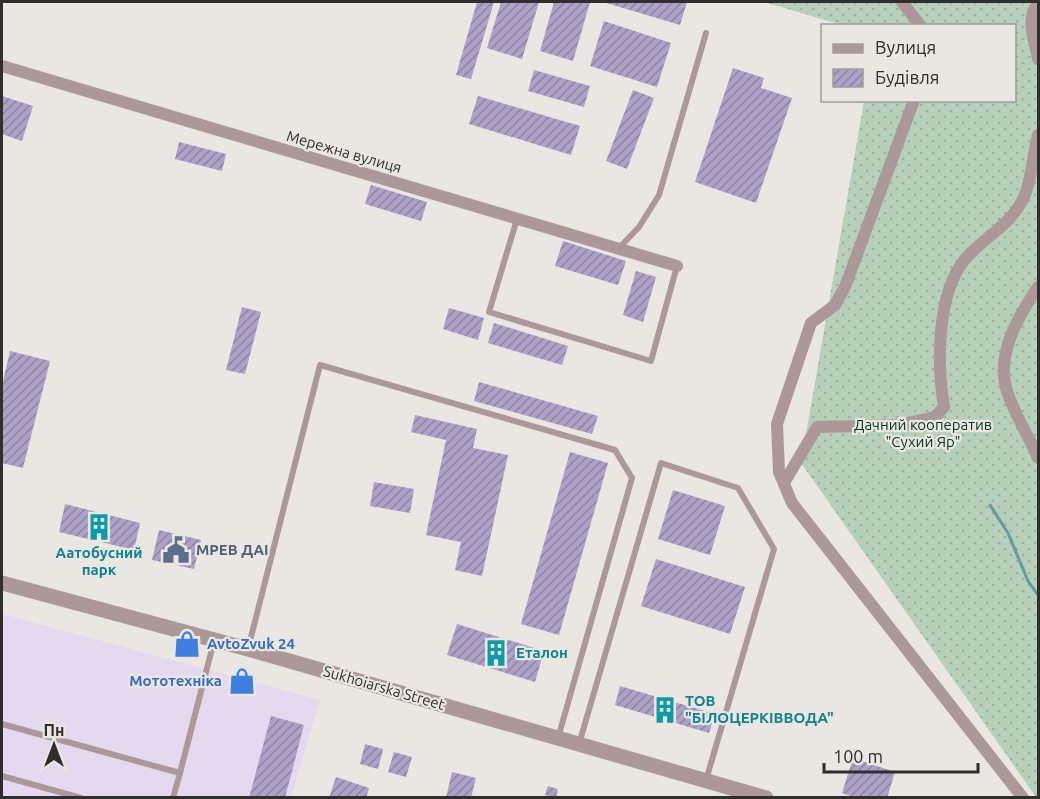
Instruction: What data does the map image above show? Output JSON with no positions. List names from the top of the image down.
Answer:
{
  "streets": {
    "street": ["Мережна вулиця", "Sukhoiarska Street"]
  },
  "parks": ["Дачний кооператив \"Сухий Яр\""],
  "places": {
    "building": ["Аатобусний парк", "Еталон", "ТОВ \"БІЛОЦЕРКІВВОДА\""],
    "public building": ["МРЕВ ДАІ"],
    "shop": ["AvtoZvuk 24", "Мототехніка"]
  },
  "legend": ["Вулиця", "Будівля"],
  "scale_bar": "100 m",
  "north": "top"
}
